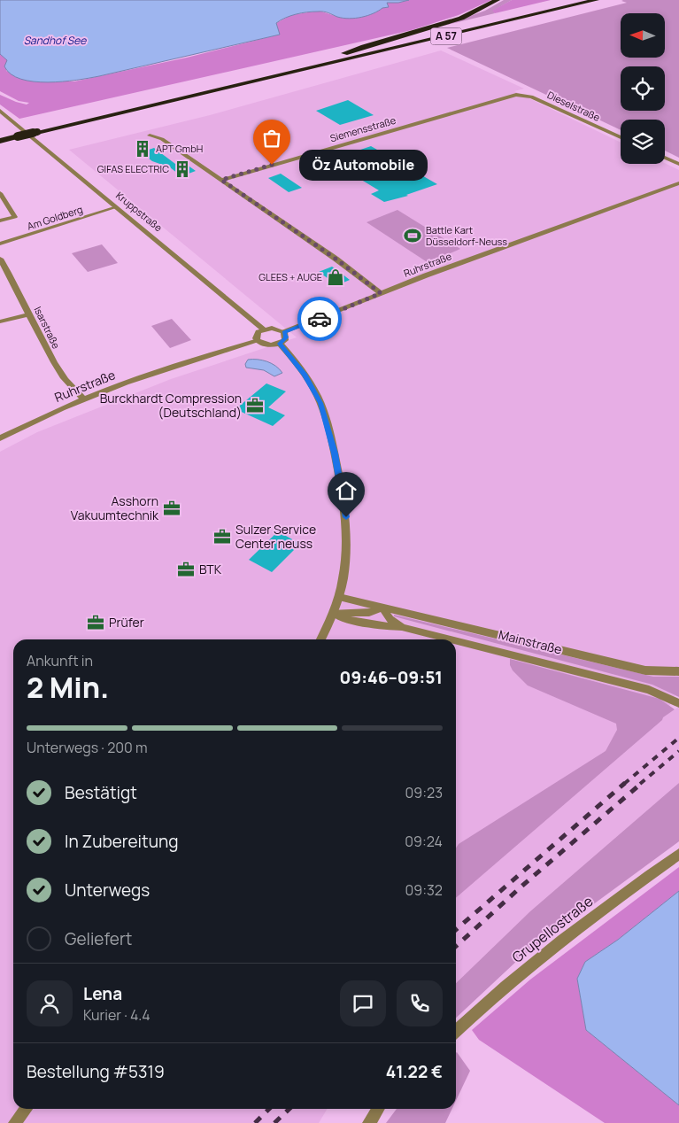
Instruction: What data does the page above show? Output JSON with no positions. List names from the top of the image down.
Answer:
{
  "streets": {
    "highway": ["A 57"],
    "street": [
      "Dieselstraße",
      "Siemensstraße",
      "Kruppstraße",
      "Am Goldberg",
      "Ruhrstraße",
      "Isarstraße",
      "Mainstraße",
      "Grupellostraße"
    ]
  },
  "crossings": [
    ["Dieselstraße", "Siemensstraße"],
    ["Kruppstraße", "Am Goldberg"],
    ["Ruhrstraße", "Isarstraße"]
  ],
  "water": ["Sandhof See"],
  "places": {
    "building": ["APT GmbH", "GIFAS ELECTRIC"],
    "other": ["Öz Automobile"],
    "sports": ["Battle Kart Düsseldorf-Neuss"],
    "shop": ["GLEES + AUGE"],
    "office": [
      "Burckhardt Compression (Deutschland)",
      "Asshorn Vakuumtechnik",
      "Sulzer Service Center neuss",
      "BTK",
      "Prüfer"
    ]
  },
  "north": "left",
  "page": {
    "bubble": "Öz Automobile",
    "heading": ["2 Min.", "Ankunft in", "09:46–09:51"],
    "panel": [
      "Lena",
      "Kurier · 4.4",
      "Bestellung #5319",
      "41.22 €"
    ],
    "bar": "Unterwegs · 200 m",
    "list": [
      ["Bestätigt", "09:23"],
      ["In Zubereitung", "09:24"],
      ["Unterwegs", "09:32"],
      "Geliefert"
    ]
  }
}
